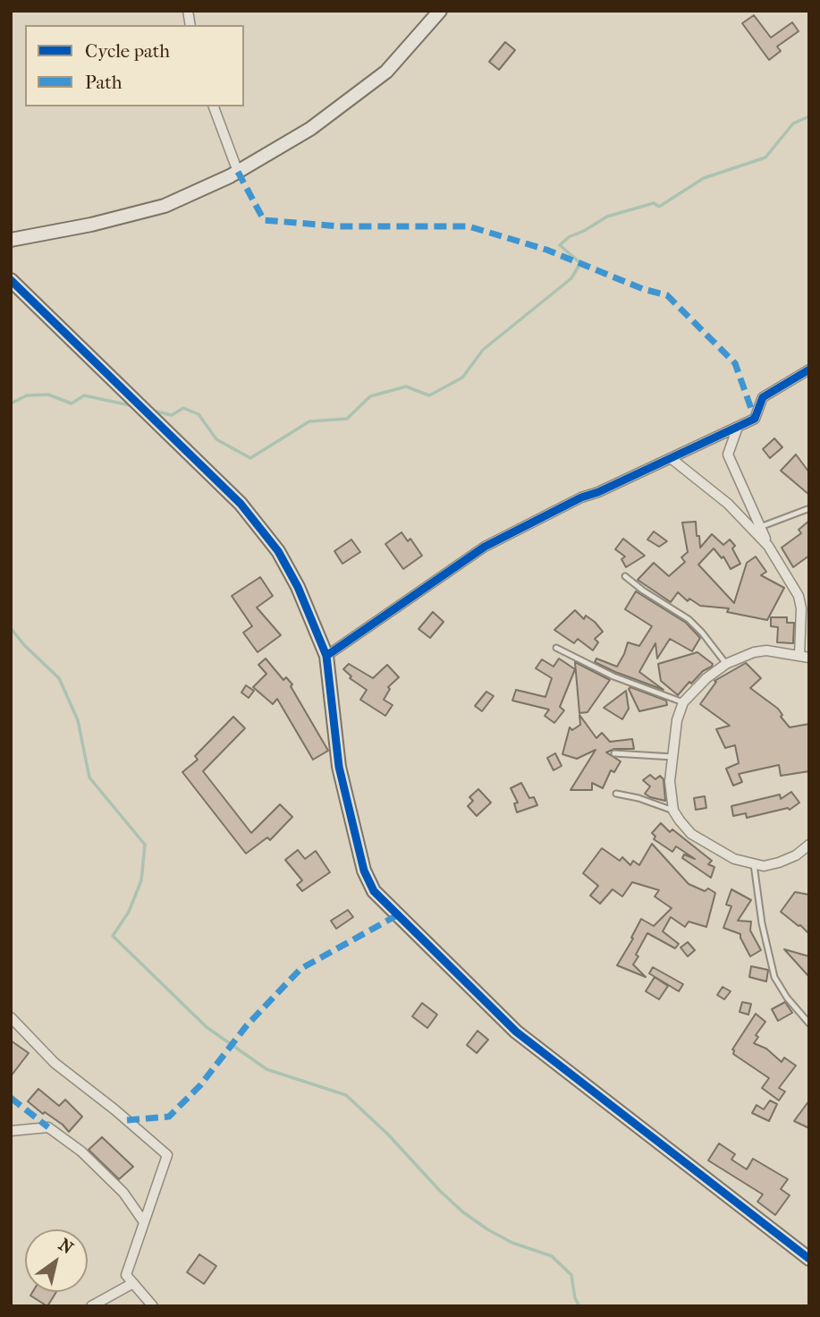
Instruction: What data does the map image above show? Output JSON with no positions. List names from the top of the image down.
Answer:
{
  "legend": ["Cycle path", "Path"],
  "north": "top right"
}
